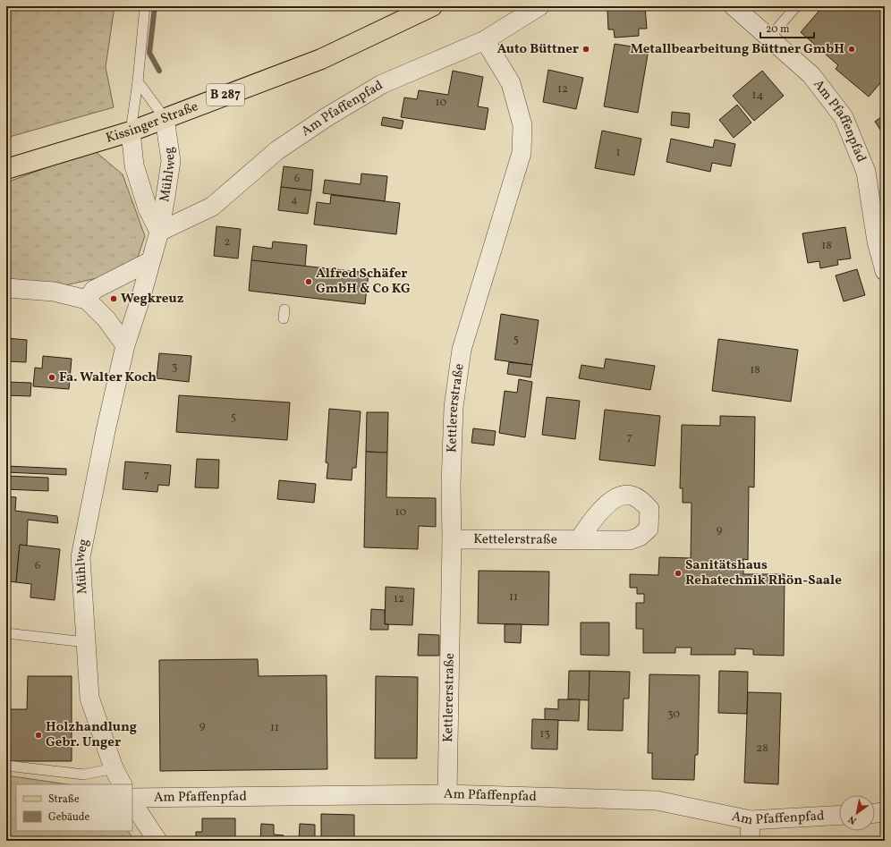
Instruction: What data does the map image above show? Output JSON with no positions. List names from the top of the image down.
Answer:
{
  "streets": {
    "main road": ["B 287", "Kissinger Straße"],
    "street": [
      "Am Pfaffenpfad",
      "Mühlweg",
      "Kettlererstraße",
      "Kettelerstraße"
    ]
  },
  "crossings": [
    ["Am Pfaffenpfad", "Mühlweg"],
    ["Am Pfaffenpfad", "Kettlererstraße"],
    ["Kissinger Straße", "Mühlweg"],
    ["Kettlererstraße", "Kettelerstraße"]
  ],
  "places": [
    "Auto Büttner",
    "Metallbearbeitung Büttner GmbH",
    "Alfred Schäfer GmbH & Co KG",
    "Wegkreuz",
    "Fa. Walter Koch",
    "Sanitätshaus Rehatechnik Rhön-Saale",
    "Holzhandlung Gebr. Unger"
  ],
  "house_numbers": [
    "12",
    "14",
    "10",
    "1",
    "6",
    "4",
    "2",
    "18",
    "5",
    "3",
    "18",
    "5",
    "7",
    "7",
    "10",
    "9",
    "6",
    "11",
    "12",
    "30",
    "9",
    "11",
    "13",
    "28"
  ],
  "legend": ["Straße", "Gebäude"],
  "scale_bar": "20 m",
  "north": "bottom left"
}
